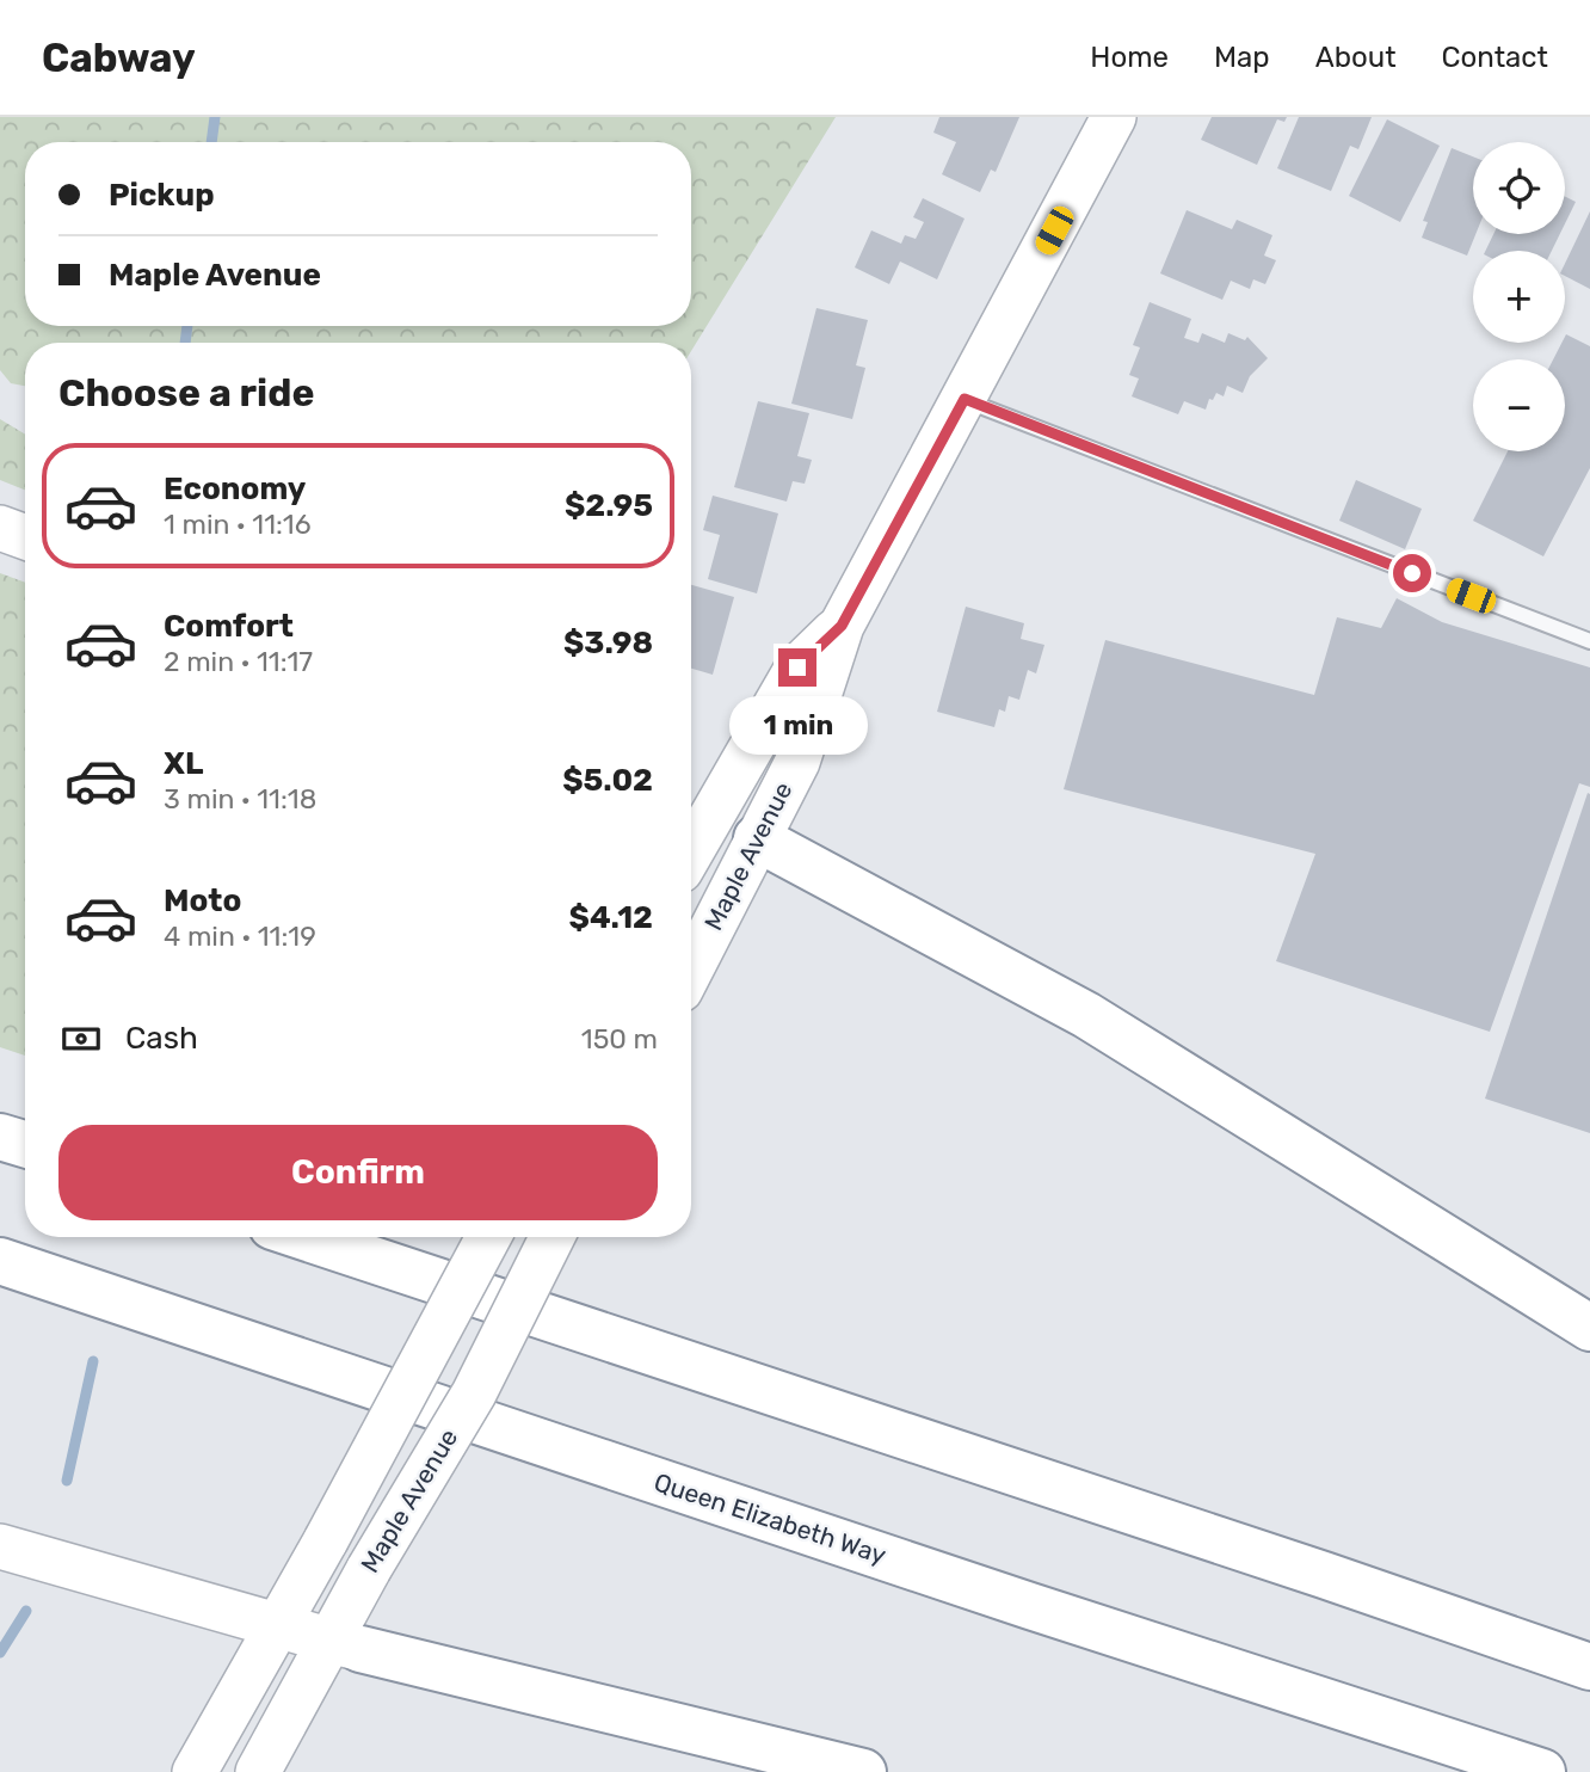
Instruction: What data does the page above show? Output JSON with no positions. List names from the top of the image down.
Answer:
{
  "streets": {
    "highway": ["Queen Elizabeth Way"],
    "street": ["Maple Avenue"]
  },
  "page": {
    "header": "Cabway",
    "nav": [
      "Home",
      "Map",
      "About",
      "Contact"
    ],
    "map_buttons": ["+", "−"],
    "banner": ["Pickup", "Maple Avenue"],
    "heading": "Choose a ride",
    "list": [
      {
        "name": "Economy",
        "note": "1 min · 11:16",
        "value": "$2.95"
      },
      {
        "name": "Comfort",
        "note": "2 min · 11:17",
        "value": "$3.98"
      },
      {
        "name": "XL",
        "note": "3 min · 11:18",
        "value": "$5.02"
      },
      {
        "name": "Moto",
        "note": "4 min · 11:19",
        "value": "$4.12"
      }
    ],
    "bubble": "1 min",
    "pay": ["Cash", "150 m"],
    "buttons": "Confirm"
  }
}
